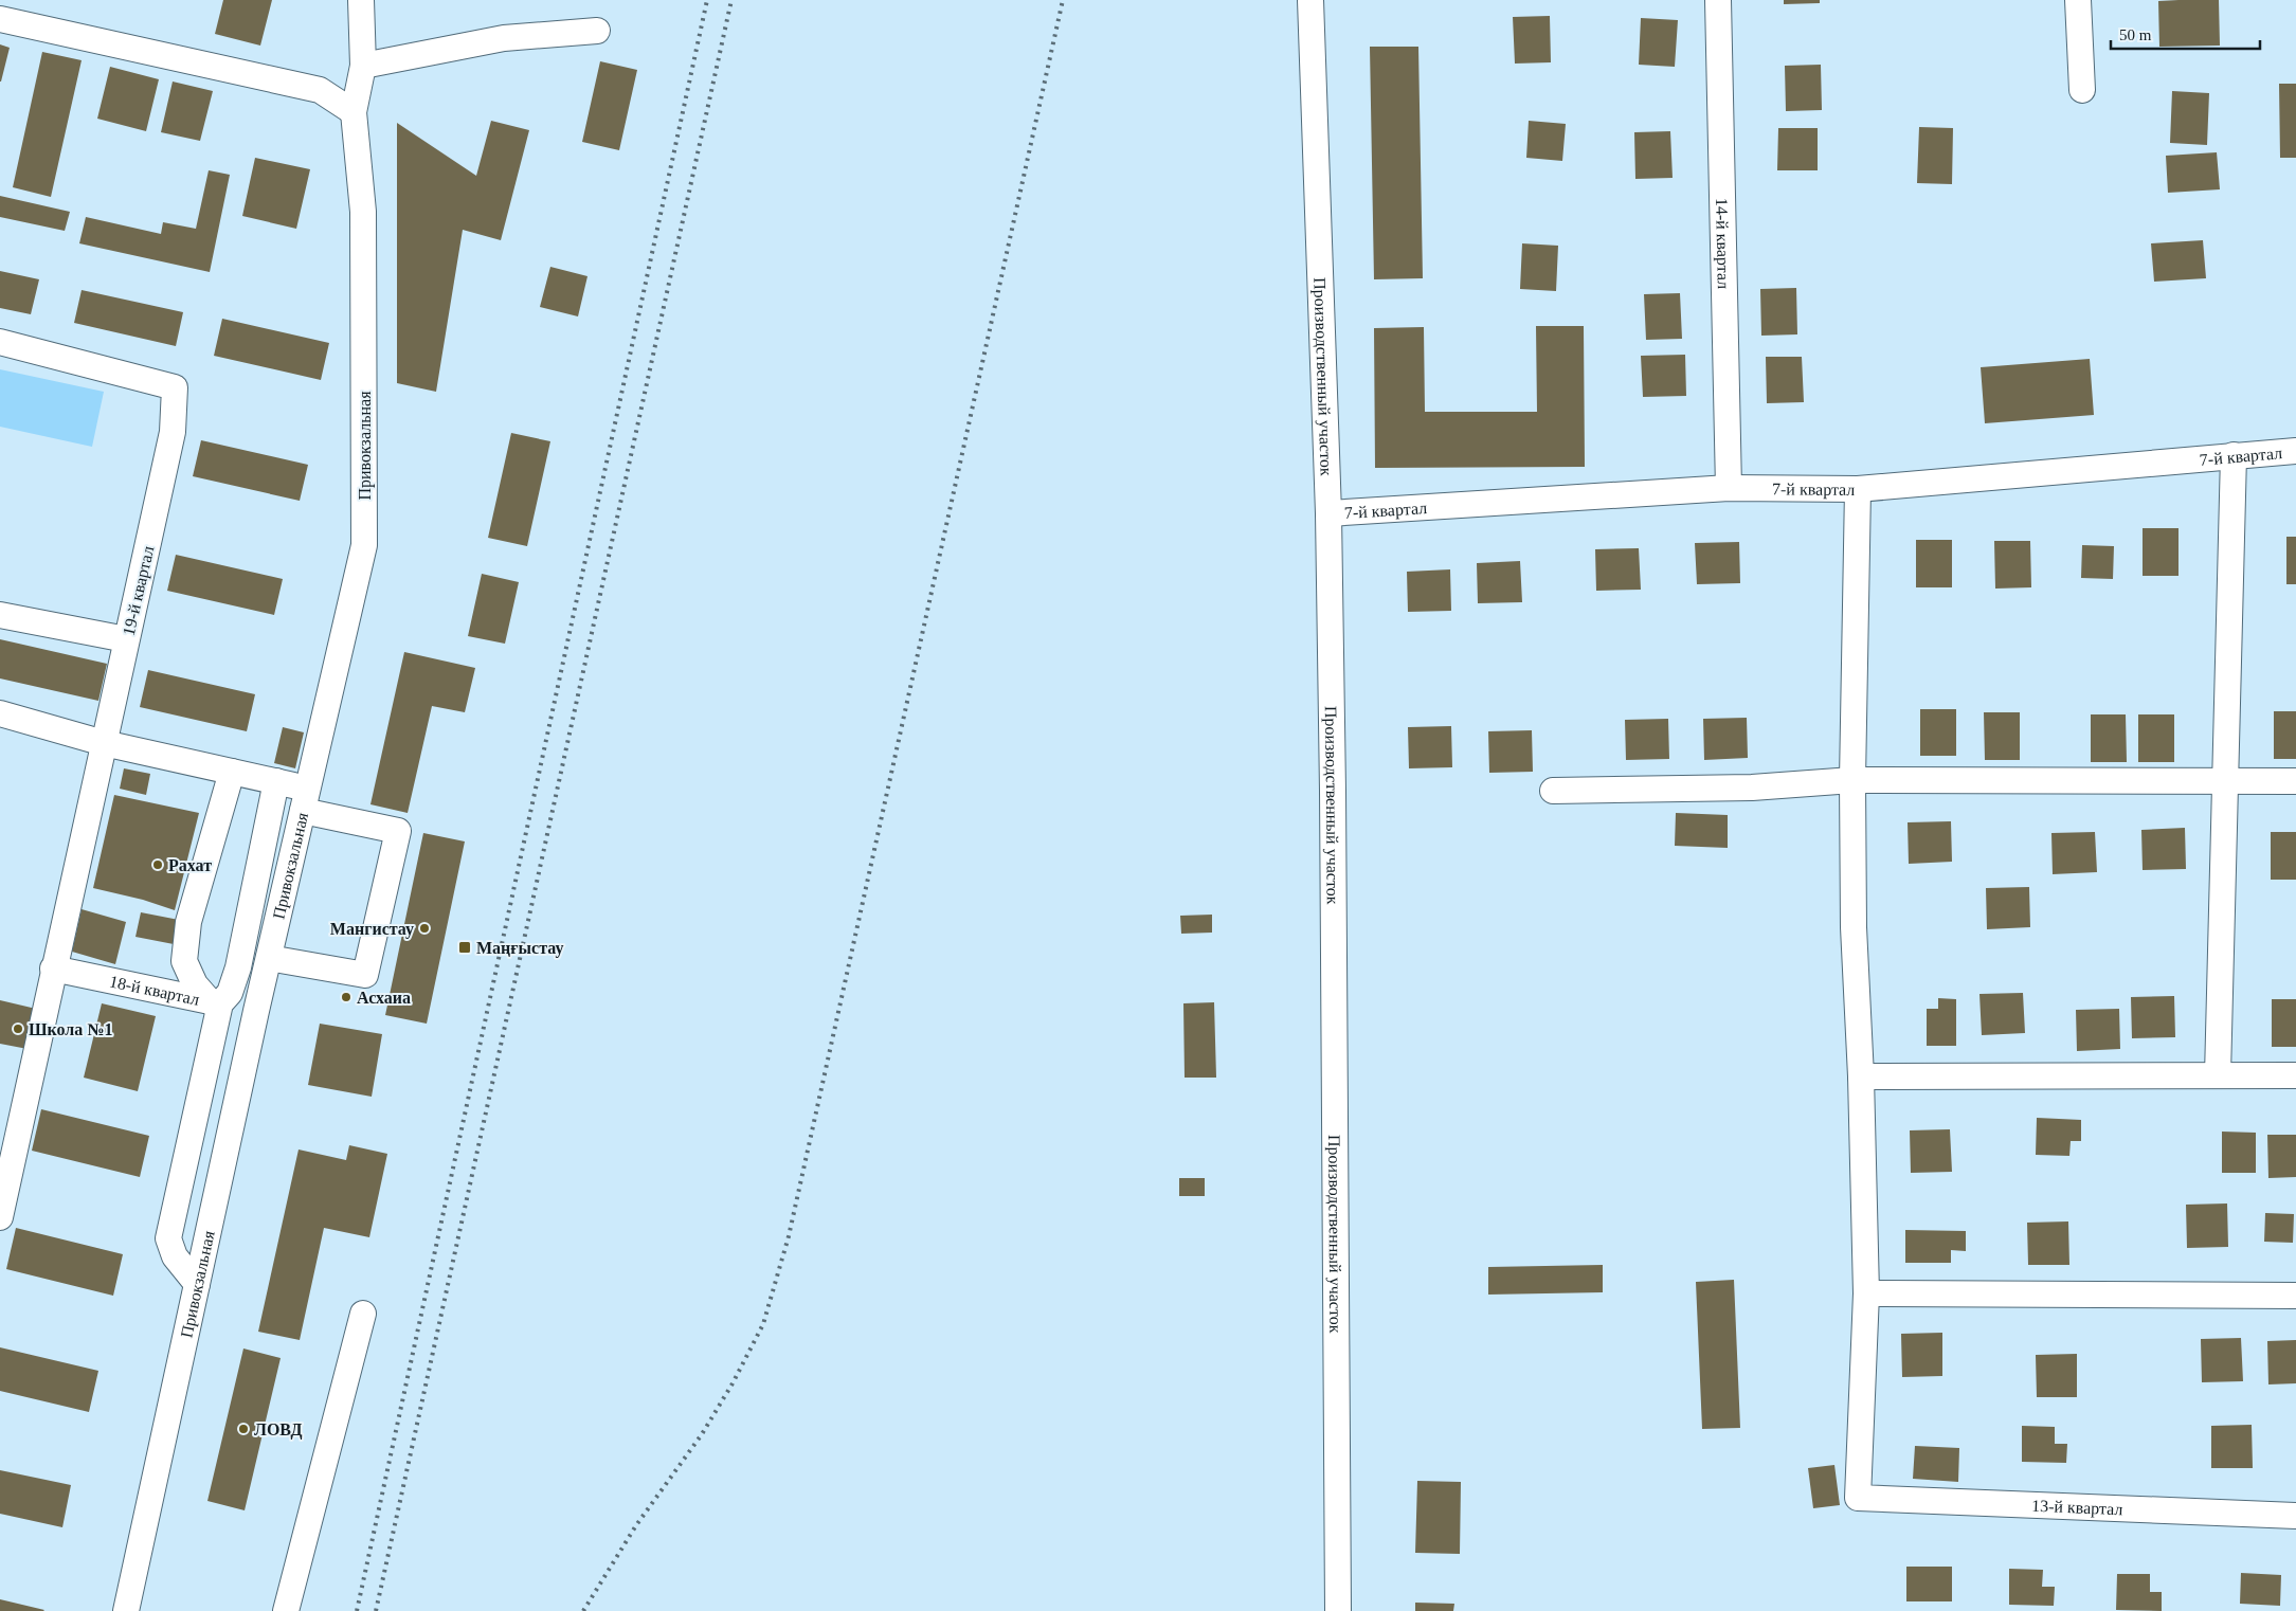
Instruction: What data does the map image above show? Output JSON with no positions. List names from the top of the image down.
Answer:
{
  "streets": {
    "street": [
      "14-й квартал",
      "Производственный участок",
      "Привокзальная",
      "7-й квартал",
      "19-й квартал",
      "18-й квартал",
      "13-й квартал"
    ]
  },
  "crossings": [
    ["14-й квартал", "7-й квартал"],
    ["Производственный участок", "7-й квартал"],
    ["Привокзальная", "18-й квартал"],
    ["19-й квартал", "18-й квартал"]
  ],
  "places": {
    "other": [
      "Рахат",
      "Мангистау",
      "Асхаиа",
      "Школа №1",
      "ЛОВД"
    ],
    "transit": ["Маңғыстау"]
  },
  "scale_bar": "50 m"
}
